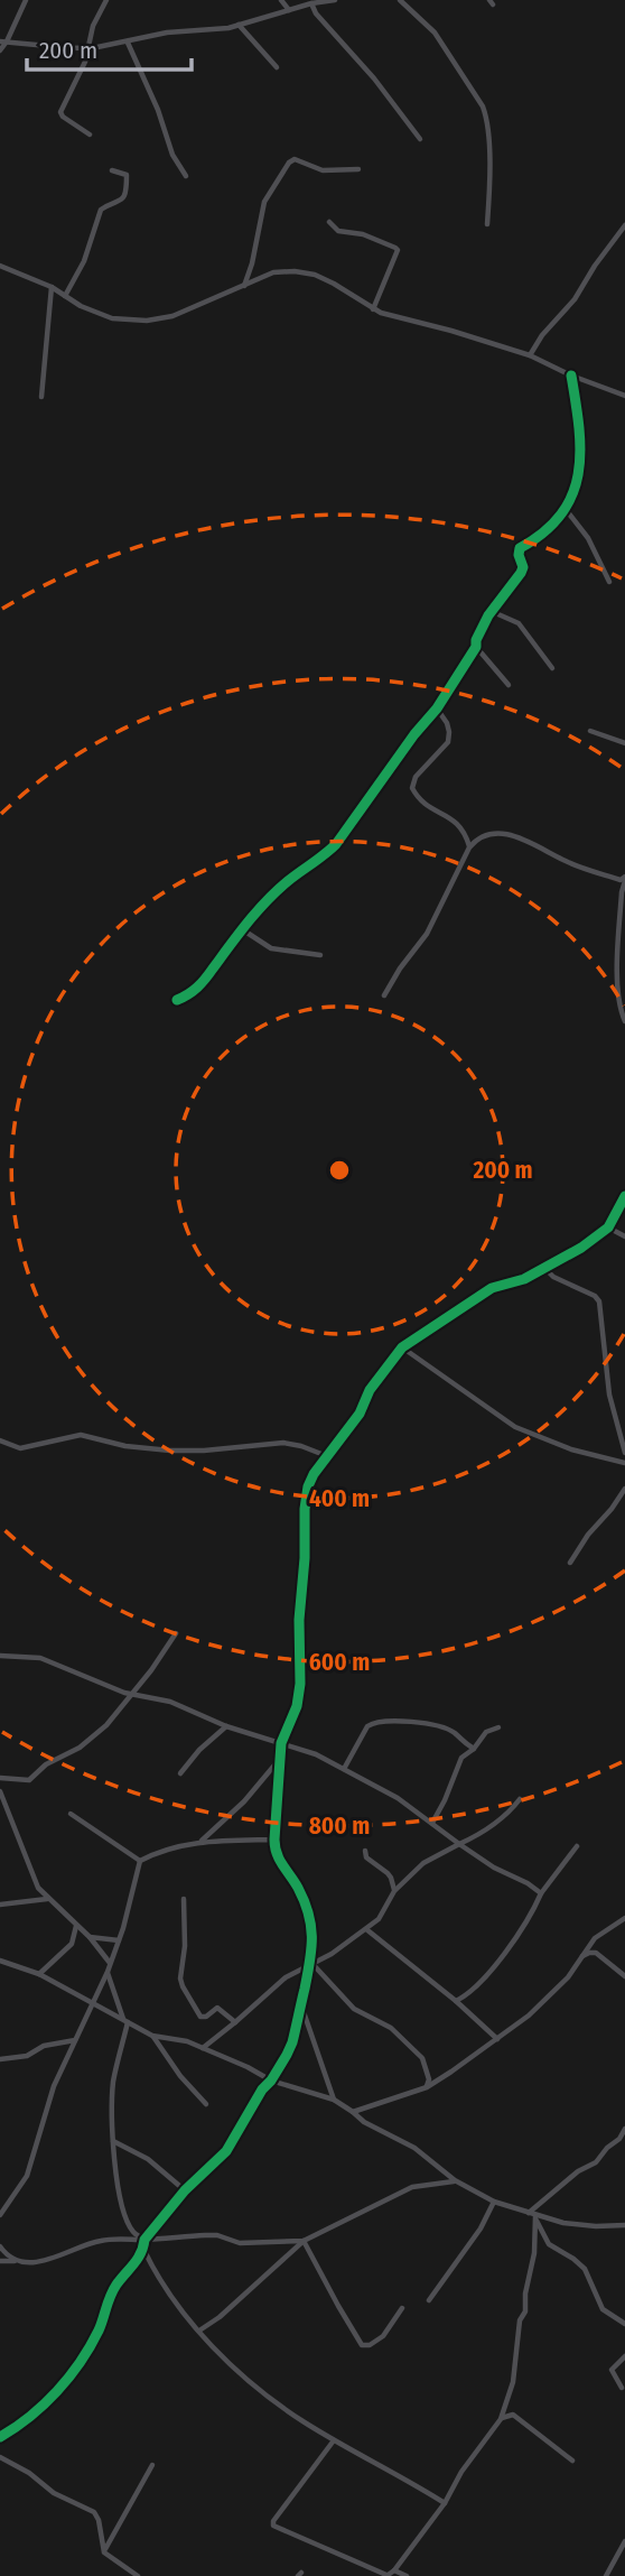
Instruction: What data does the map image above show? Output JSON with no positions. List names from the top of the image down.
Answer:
{
  "scale_bar": "200 m",
  "rings": [
    "200 m",
    "400 m",
    "600 m",
    "800 m"
  ]
}
